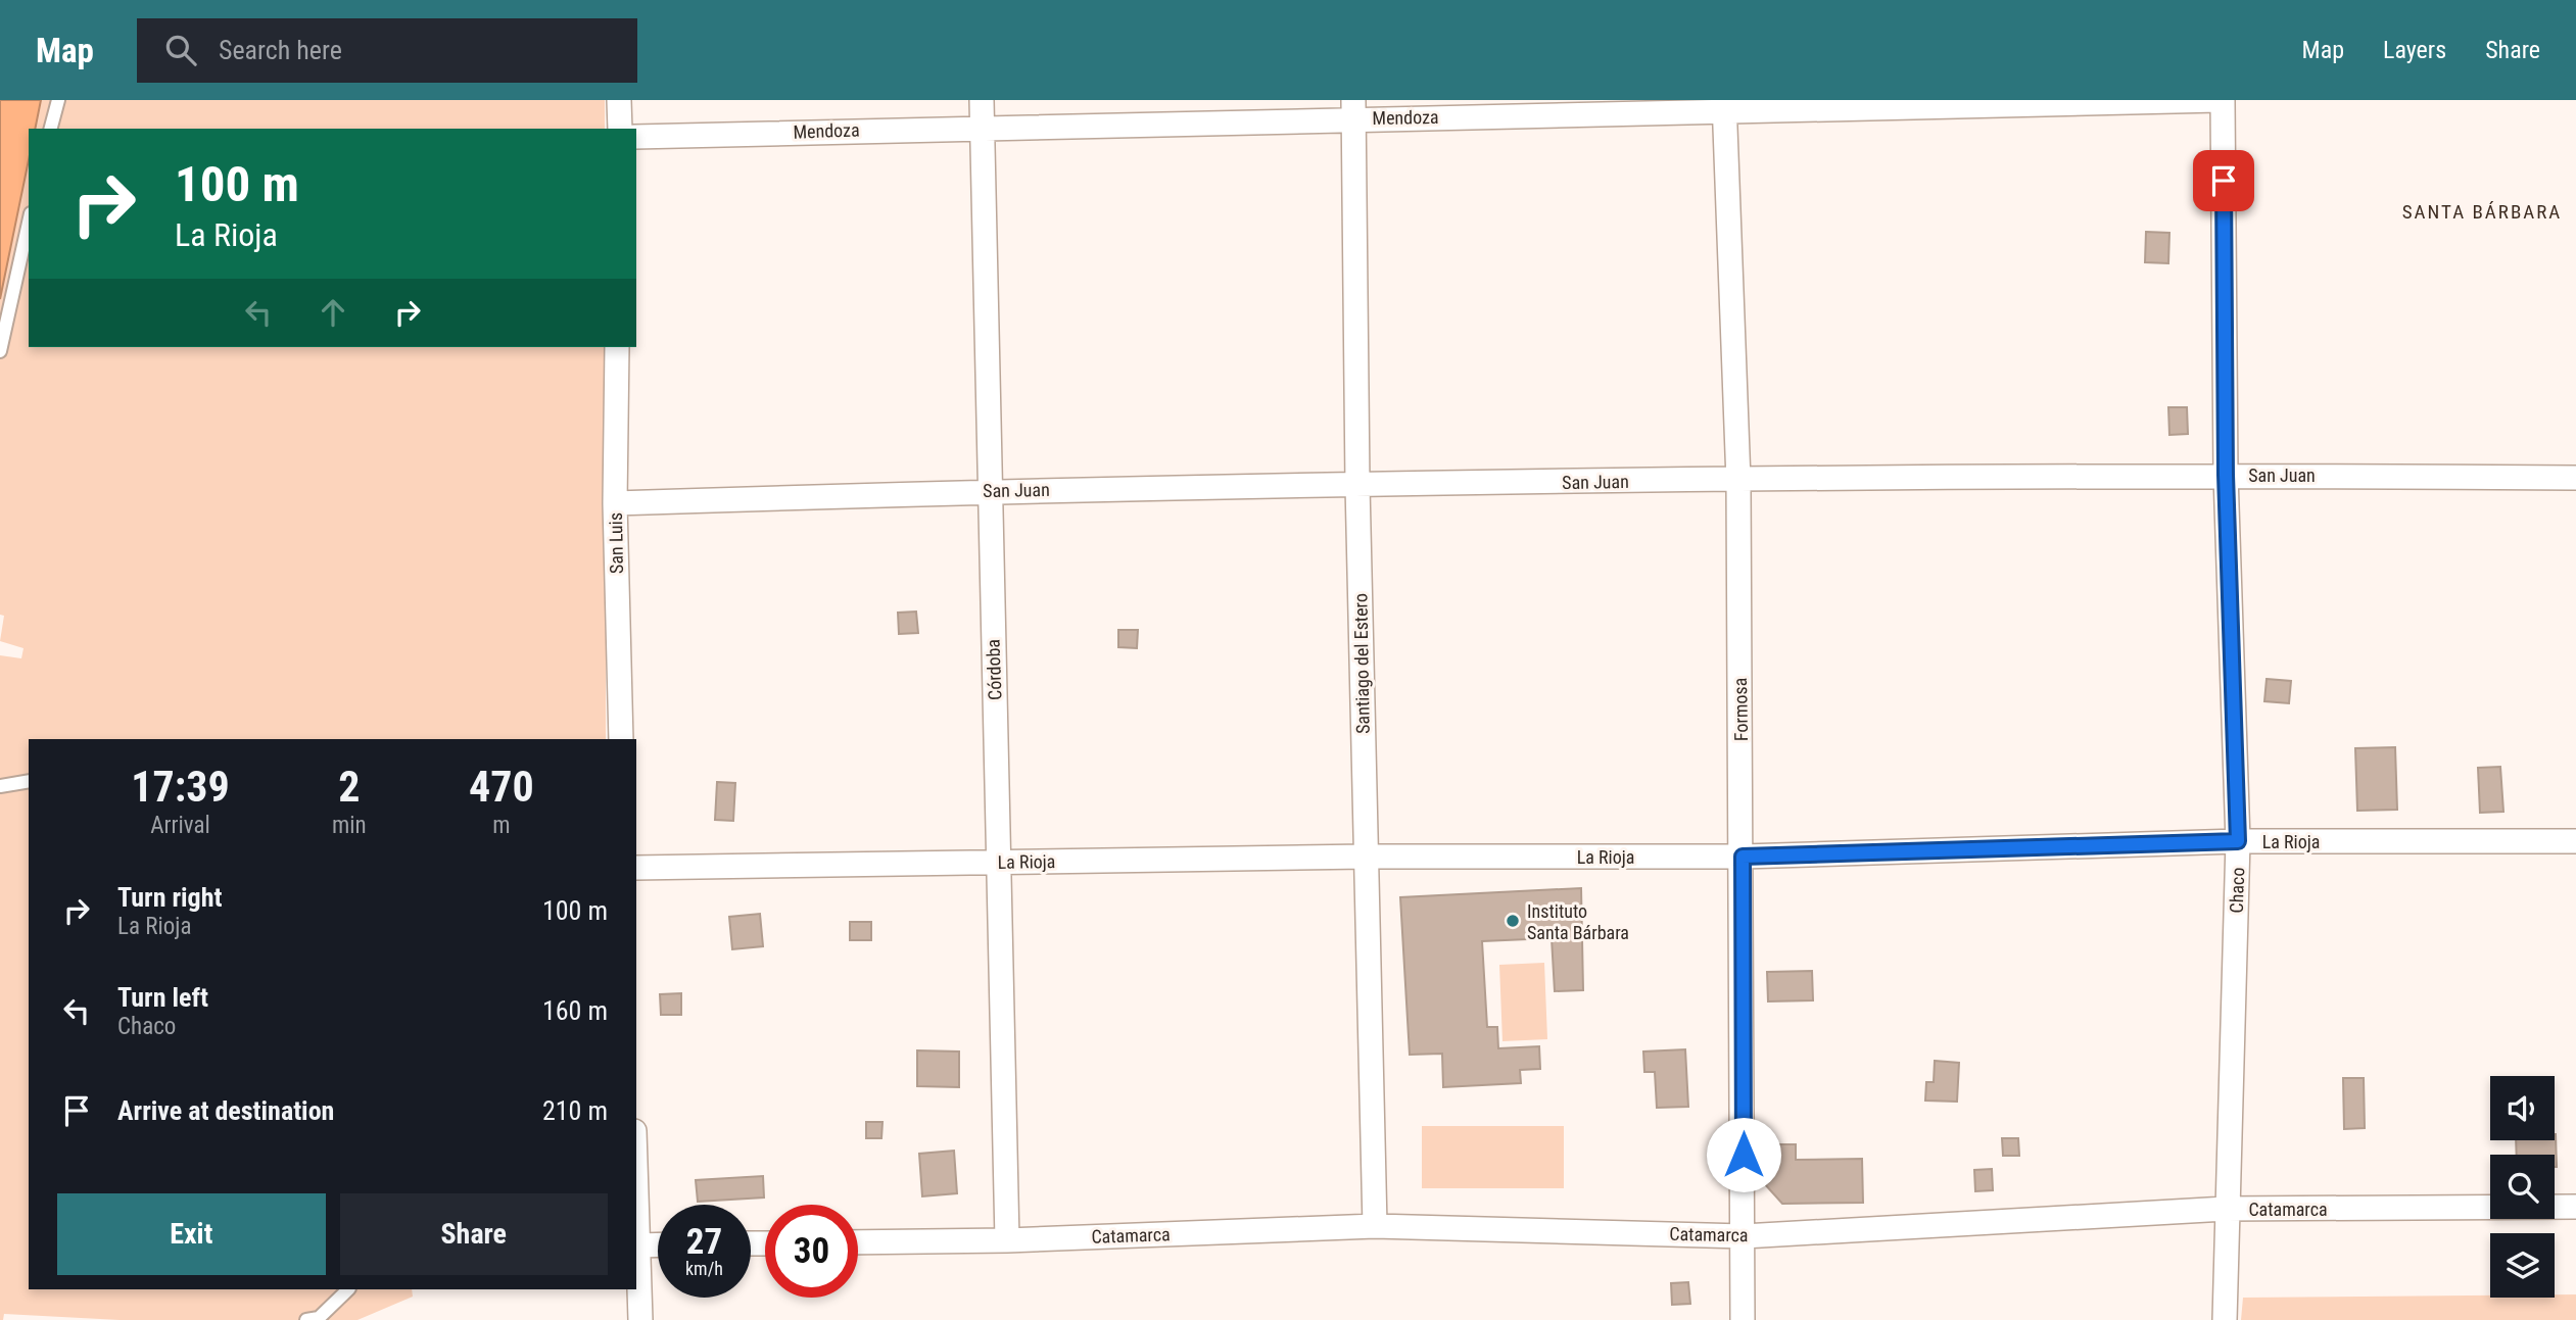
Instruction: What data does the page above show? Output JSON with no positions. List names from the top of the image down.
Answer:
{
  "streets": {
    "street": [
      "Mendoza",
      "San Juan",
      "San Luis",
      "Santiago del Estero",
      "Córdoba",
      "Formosa",
      "La Rioja",
      "Chaco",
      "Catamarca"
    ]
  },
  "crossings": [
    ["Mendoza", "Santiago del Estero"],
    ["Mendoza", "Córdoba"],
    ["Mendoza", "Formosa"],
    ["Mendoza", "Chaco"],
    ["San Juan", "San Luis"],
    ["San Juan", "Santiago del Estero"],
    ["San Juan", "Córdoba"],
    ["San Juan", "Formosa"],
    ["San Juan", "Chaco"],
    ["Santiago del Estero", "La Rioja"],
    ["Santiago del Estero", "Catamarca"],
    ["Córdoba", "La Rioja"],
    ["Córdoba", "Catamarca"],
    ["Formosa", "La Rioja"],
    ["Formosa", "Catamarca"],
    ["La Rioja", "Chaco"],
    ["Chaco", "Catamarca"]
  ],
  "districts": ["SANTA BÁRBARA"],
  "places": ["Instituto Santa Bárbara"],
  "page": {
    "header": "Map",
    "search": "Search here",
    "nav": ["Map", "Layers", "Share"],
    "turn": ["100 m", "La Rioja"],
    "eta": [
      "17:39",
      "Arrival",
      "2",
      "min",
      "470",
      "m"
    ],
    "list": [
      {
        "name": "Turn right",
        "note": "La Rioja",
        "value": "100 m"
      },
      {
        "name": "Turn left",
        "note": "Chaco",
        "value": "160 m"
      },
      {
        "name": "Arrive at destination",
        "value": "210 m"
      }
    ],
    "buttons": ["Exit", "Share"],
    "speed": "27 km/h",
    "limit": "30"
  }
}
